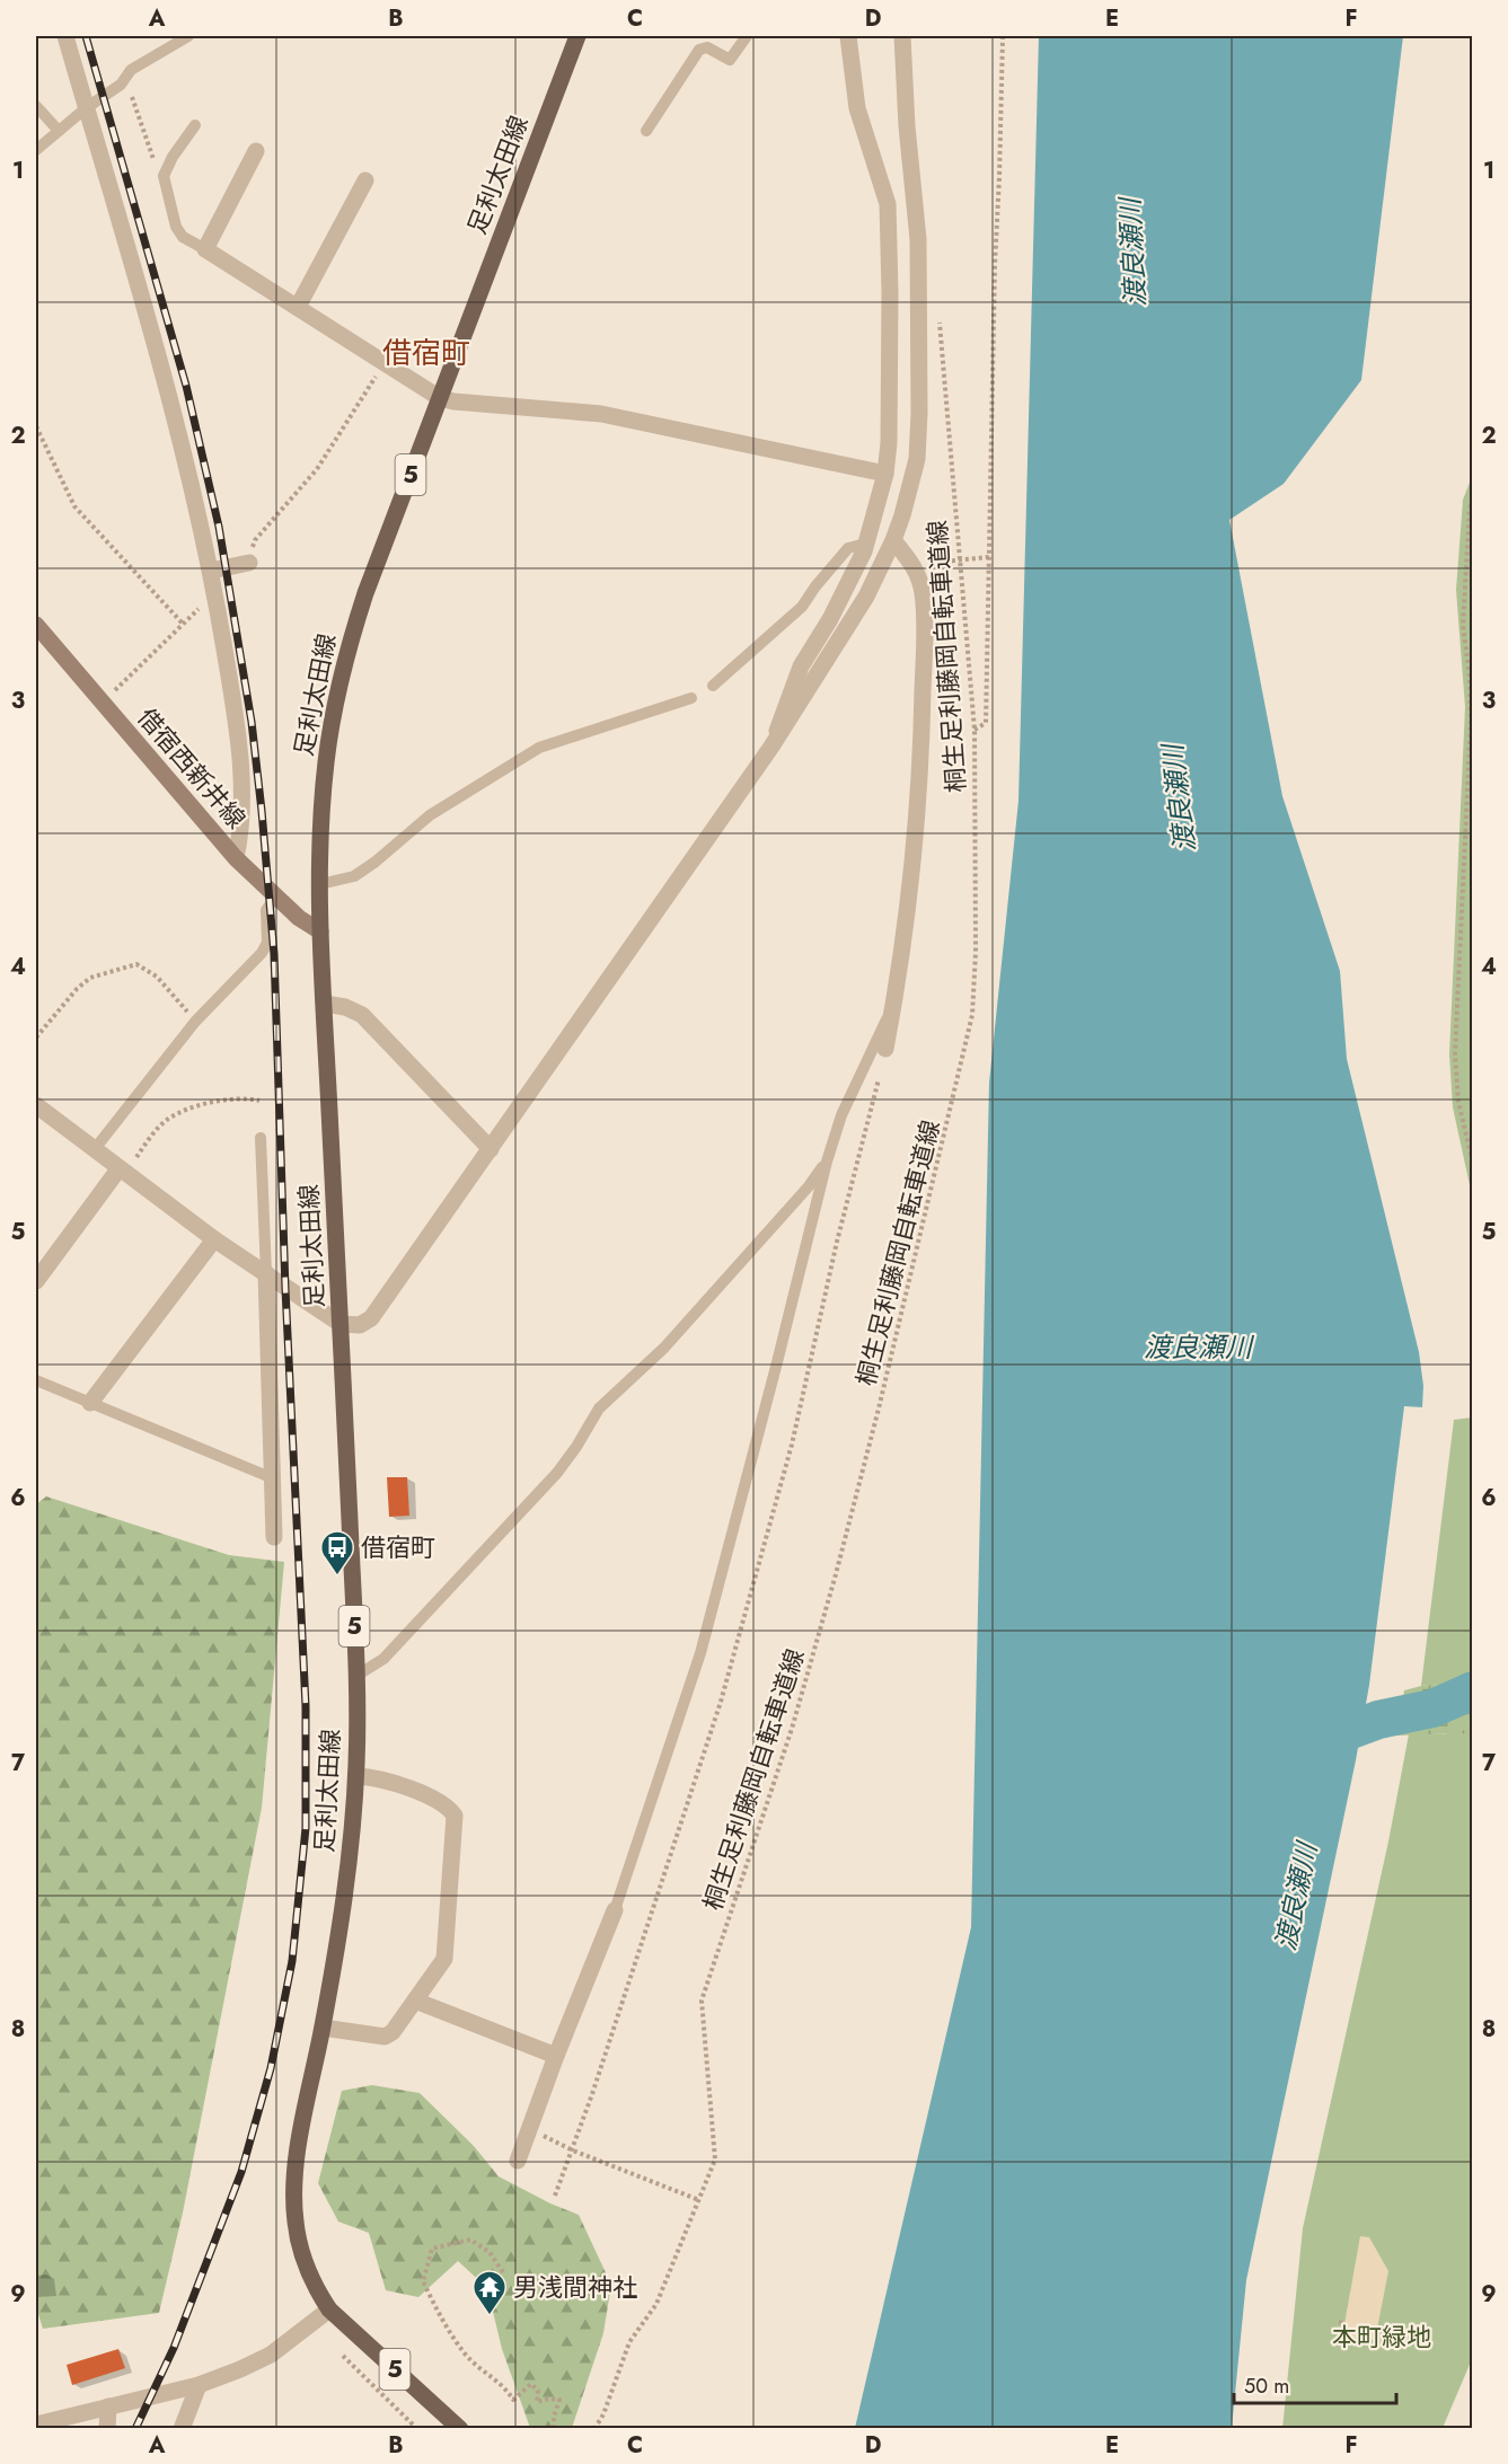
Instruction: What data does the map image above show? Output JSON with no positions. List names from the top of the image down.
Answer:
{
  "streets": {
    "main road": ["足利太田線", "5", "借宿西新井線"],
    "path": ["桐生足利藤岡自転車道線"]
  },
  "crossings": [
    ["足利太田線", "借宿西新井線"]
  ],
  "districts": ["借宿町"],
  "water": ["渡良瀬川"],
  "parks": ["本町緑地"],
  "places": {
    "bus stop": ["借宿町"],
    "temple": ["男浅間神社"]
  },
  "scale_bar": "50 m",
  "grid": {
    "columns": [
      "A",
      "B",
      "C",
      "D",
      "E",
      "F"
    ],
    "rows": [
      "1",
      "2",
      "3",
      "4",
      "5",
      "6",
      "7",
      "8",
      "9"
    ]
  }
}
